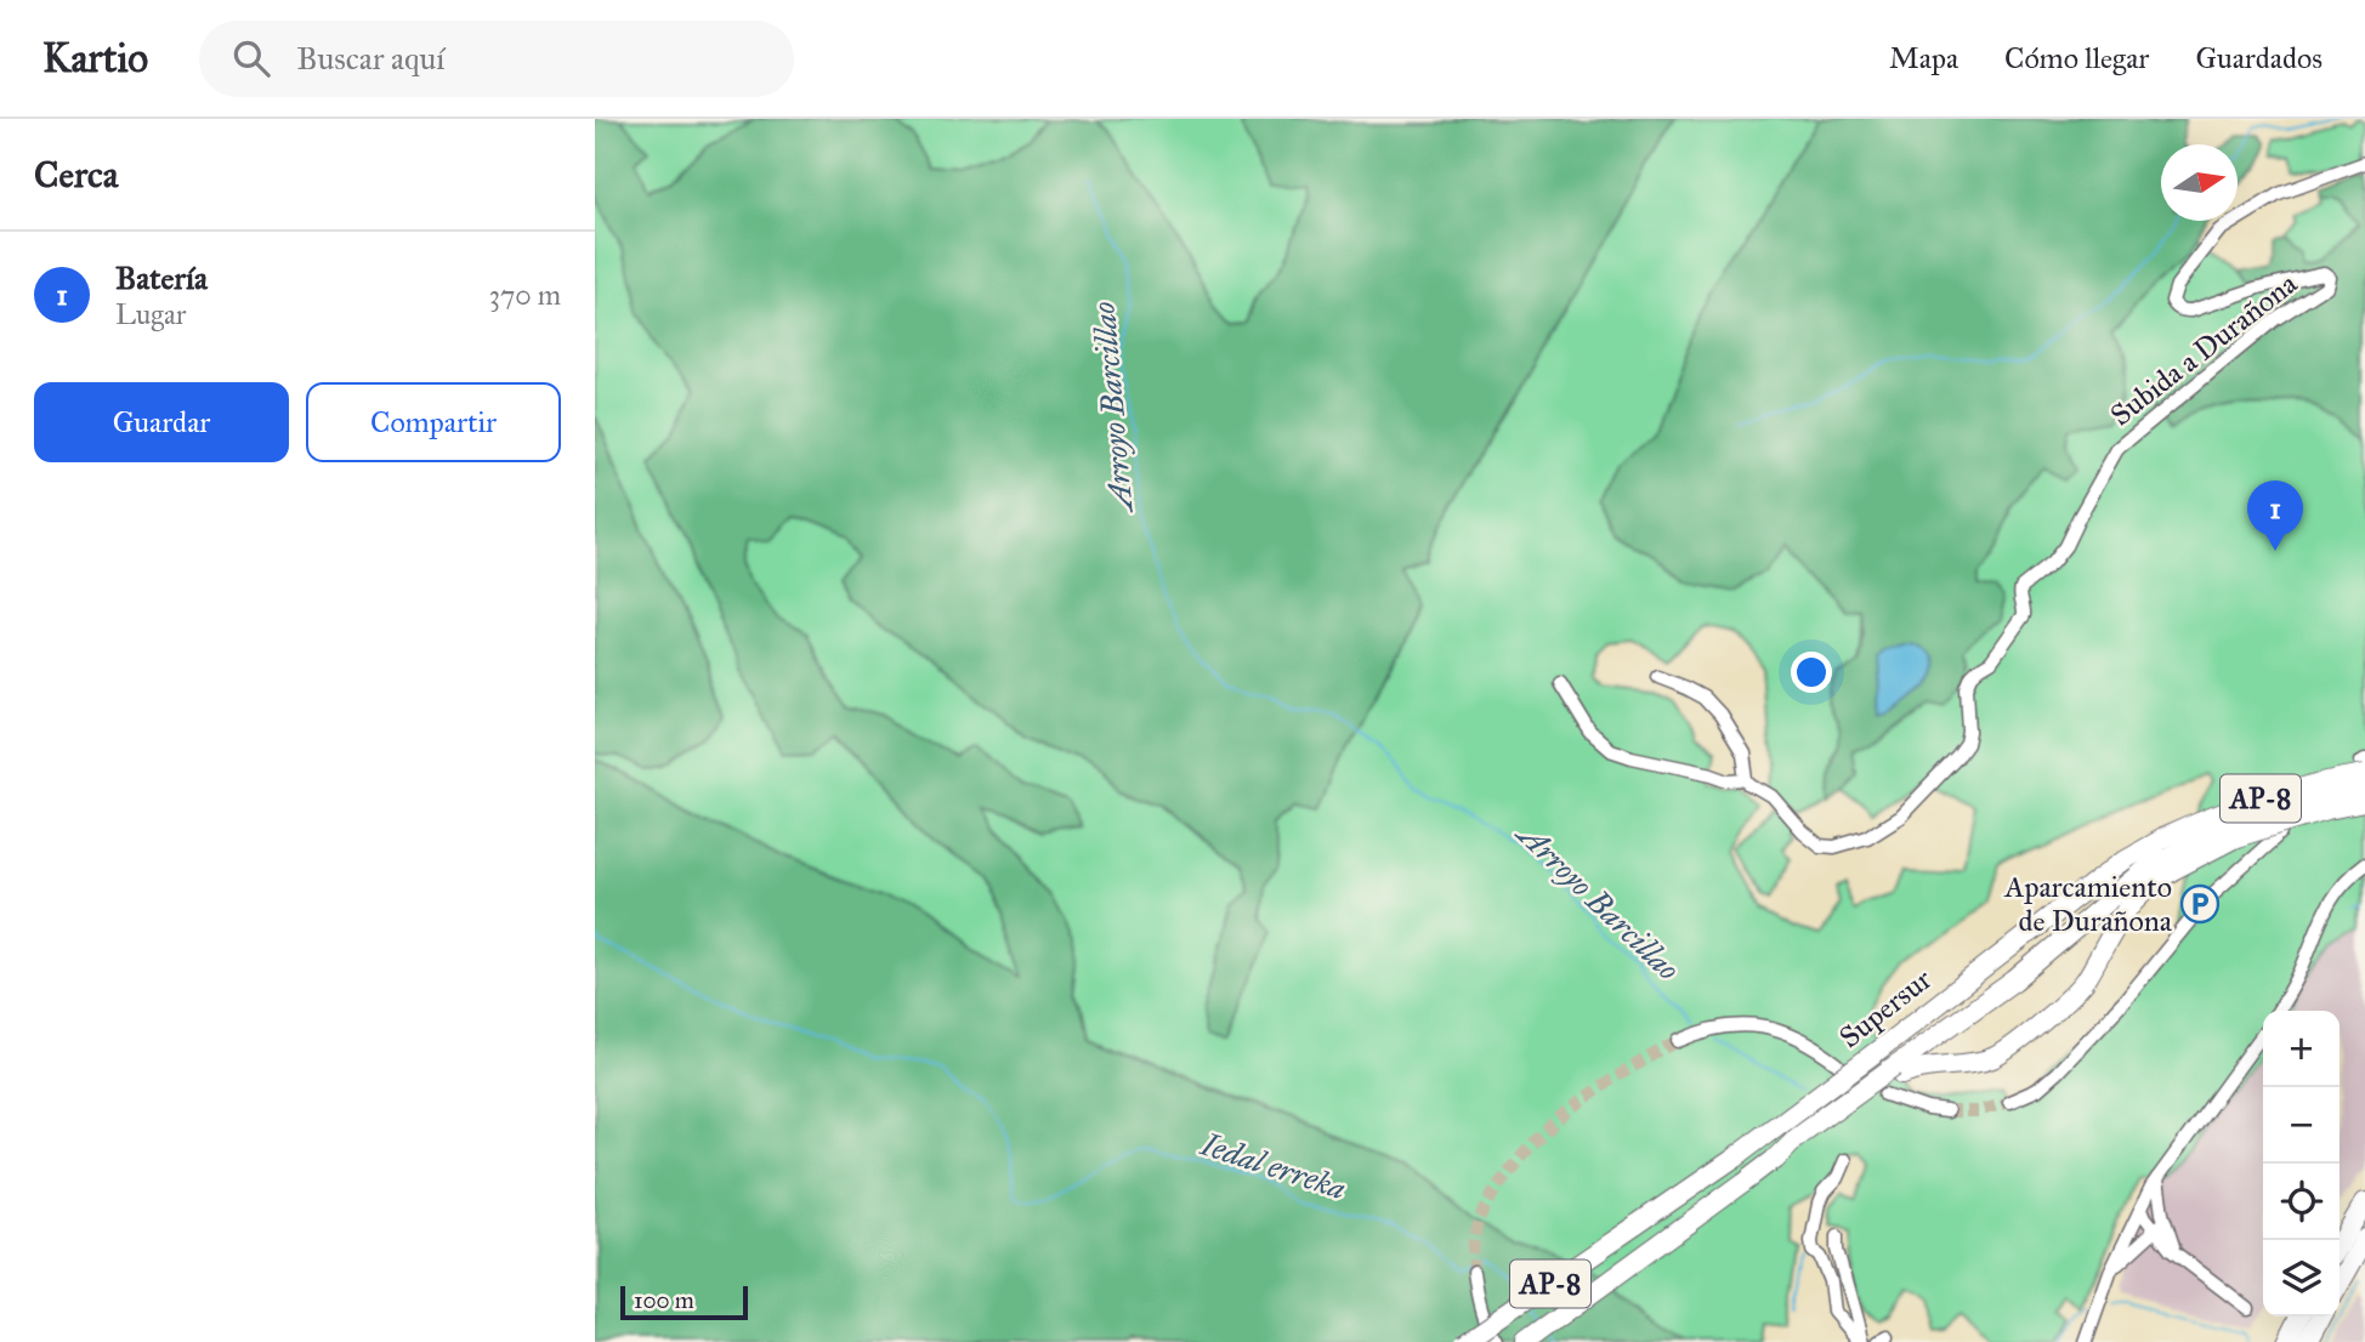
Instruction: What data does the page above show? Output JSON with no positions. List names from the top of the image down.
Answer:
{
  "streets": {
    "highway": ["AP-8", "Supersur"],
    "street": ["Subida a Durañona"]
  },
  "crossings": [
    ["AP-8", "Supersur"]
  ],
  "water": ["Arroyo Barcillao", "Iedal erreka"],
  "places": {
    "parking": ["Aparcamiento de Durañona"]
  },
  "scale_bar": "100 m",
  "north": "right",
  "page": {
    "header": "Kartio",
    "search": "Buscar aquí",
    "nav": ["Mapa", "Cómo llegar", "Guardados"],
    "heading": "Cerca",
    "list": [
      {
        "mark": "1",
        "name": "Batería",
        "note": "Lugar",
        "value": "370 m"
      }
    ],
    "buttons": ["Guardar", "Compartir"],
    "pins": "1",
    "map_buttons": ["+", "−"],
    "scale": "100 m"
  }
}
